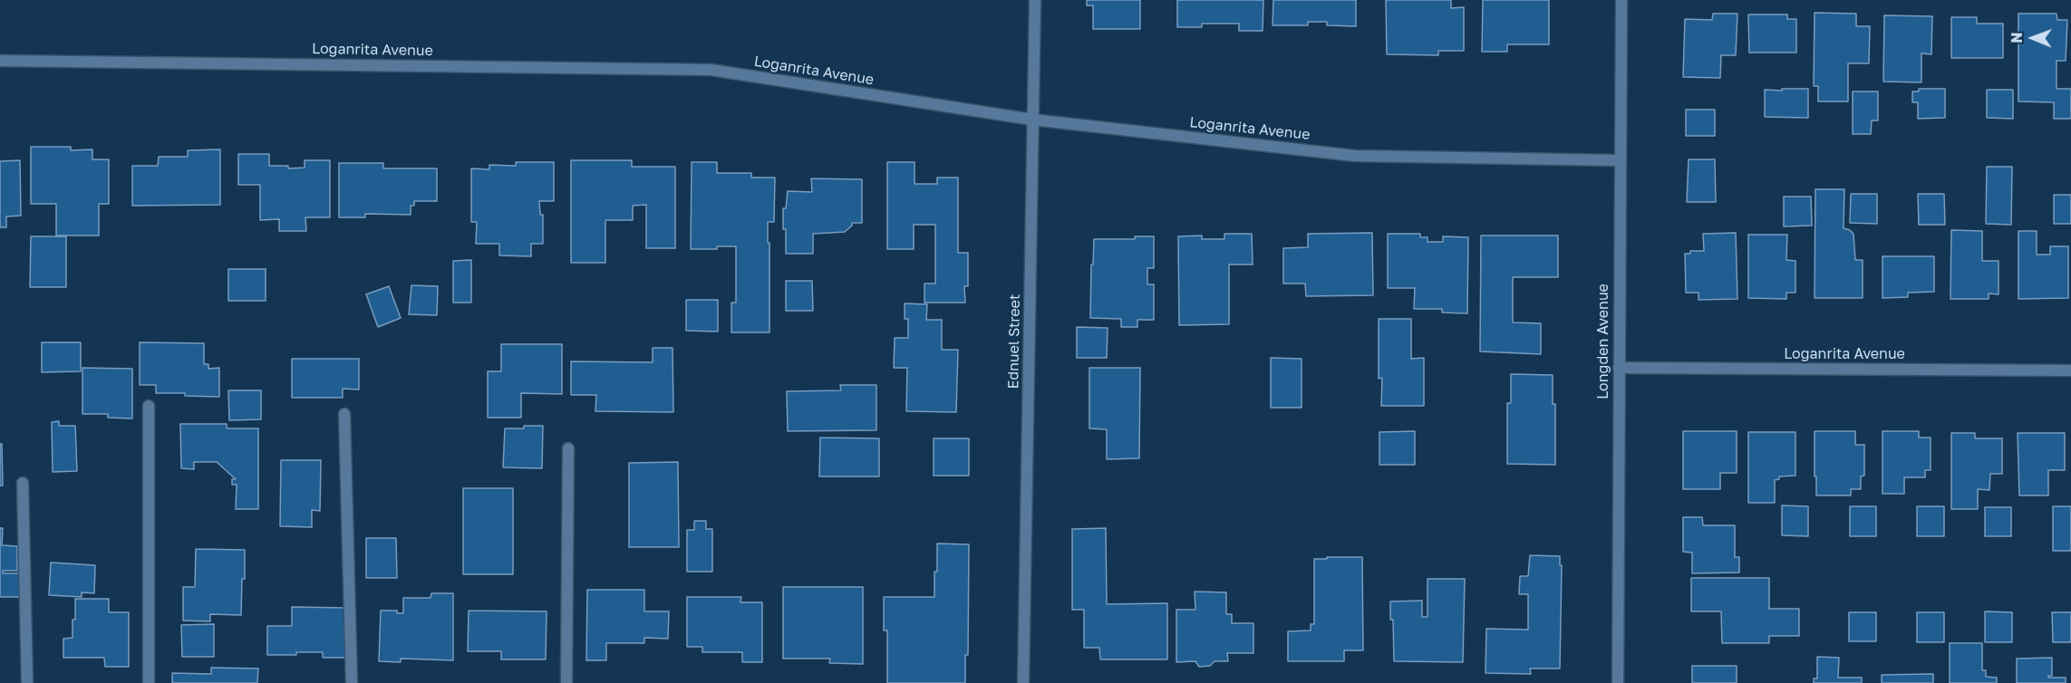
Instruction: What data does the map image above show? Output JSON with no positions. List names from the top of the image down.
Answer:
{
  "streets": {
    "street": ["Loganrita Avenue", "Ednuel Street", "Longden Avenue"]
  },
  "crossings": [
    ["Loganrita Avenue", "Ednuel Street"],
    ["Loganrita Avenue", "Longden Avenue"]
  ],
  "north": "left"
}
